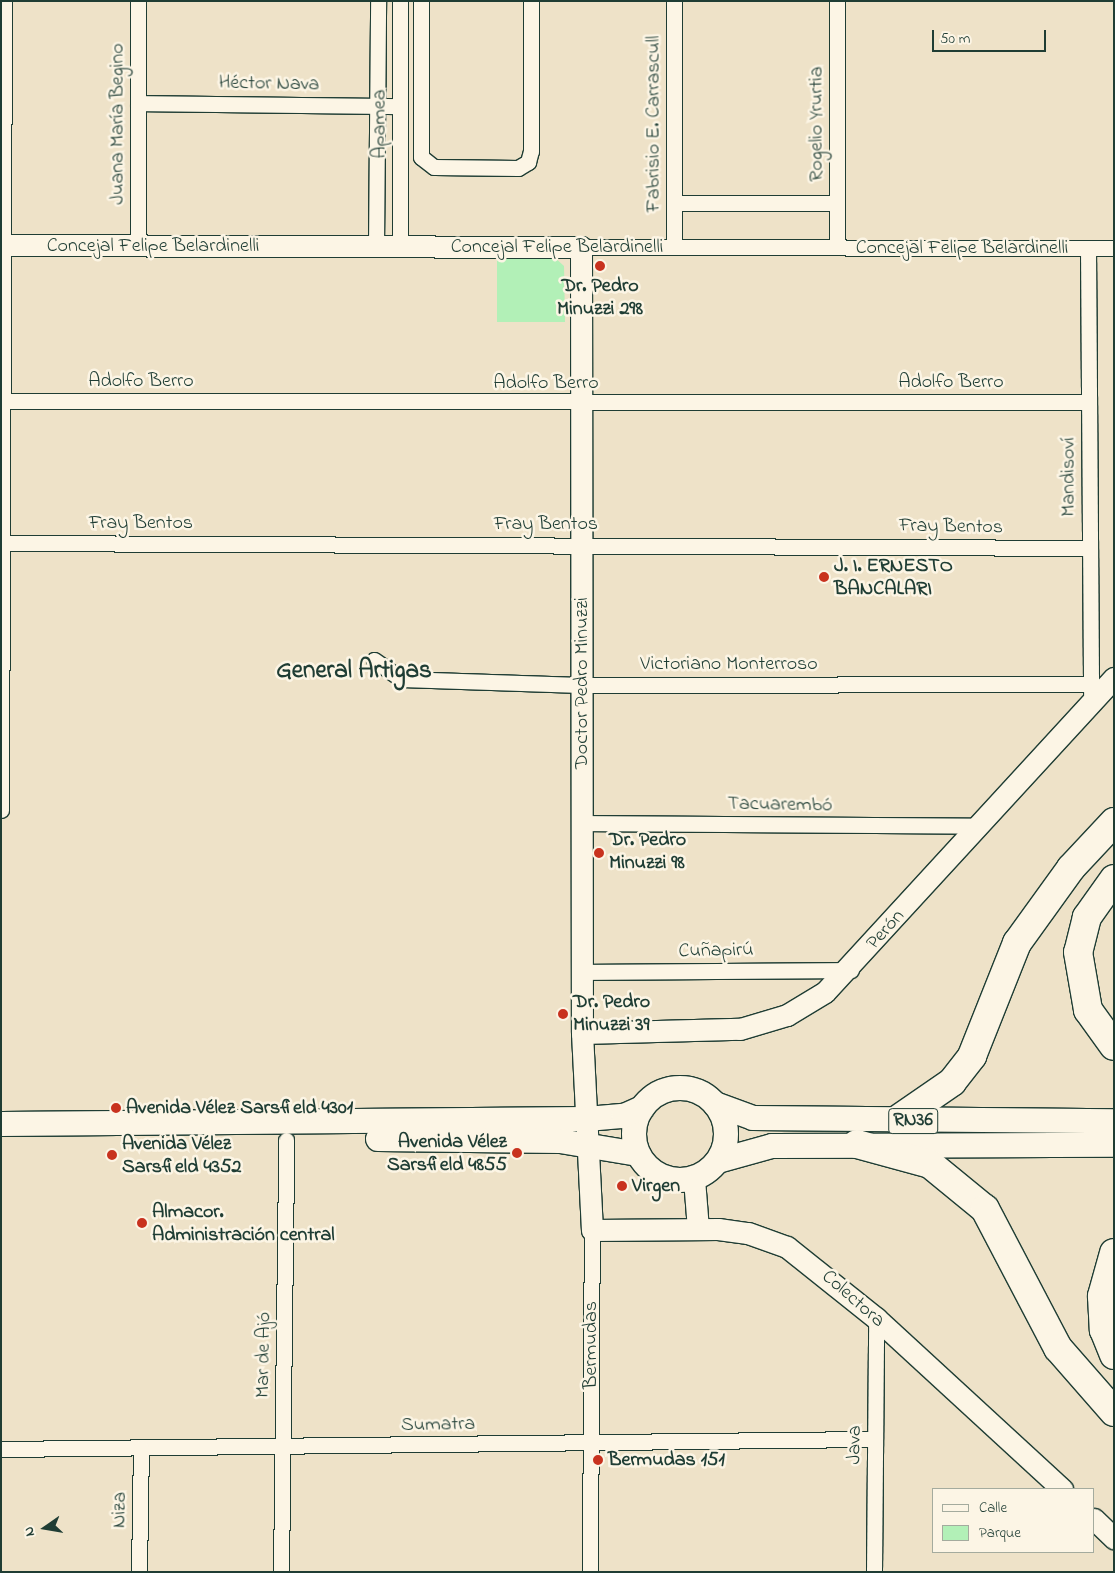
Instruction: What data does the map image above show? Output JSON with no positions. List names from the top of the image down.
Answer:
{
  "streets": {
    "main road": [
      "Concejal Felipe Belardinelli",
      "Doctor Pedro Minuzzi",
      "Perón",
      "RN36",
      "Colectora",
      "Bermudas"
    ],
    "street": [
      "Héctor Nava",
      "Juana María Begino",
      "Apamea",
      "Fabrisio E. Carrascull",
      "Rogelio Yrurtia",
      "Adolfo Berro",
      "Mandisoví",
      "Fray Bentos",
      "Victoriano Monterroso",
      "Tacuarembó",
      "Cuñapirú",
      "Mar de Ajó",
      "Sumatra",
      "Java",
      "Niza"
    ]
  },
  "crossings": [
    ["Héctor Nava", "Juana María Begino"],
    ["Héctor Nava", "Apamea"],
    ["Juana María Begino", "Concejal Felipe Belardinelli"],
    ["Apamea", "Concejal Felipe Belardinelli"],
    ["Fabrisio E. Carrascull", "Concejal Felipe Belardinelli"],
    ["Rogelio Yrurtia", "Concejal Felipe Belardinelli"],
    ["Concejal Felipe Belardinelli", "Mandisoví"],
    ["Concejal Felipe Belardinelli", "Doctor Pedro Minuzzi"],
    ["Adolfo Berro", "Mandisoví"],
    ["Adolfo Berro", "Doctor Pedro Minuzzi"],
    ["Mandisoví", "Fray Bentos"],
    ["Mandisoví", "Victoriano Monterroso"],
    ["Mandisoví", "Perón"],
    ["Fray Bentos", "Doctor Pedro Minuzzi"],
    ["Victoriano Monterroso", "Doctor Pedro Minuzzi"],
    ["Doctor Pedro Minuzzi", "Tacuarembó"],
    ["Doctor Pedro Minuzzi", "Perón"],
    ["Doctor Pedro Minuzzi", "Cuñapirú"],
    ["Doctor Pedro Minuzzi", "RN36"],
    ["Doctor Pedro Minuzzi", "Bermudas"],
    ["Tacuarembó", "Perón"],
    ["Perón", "Cuñapirú"],
    ["RN36", "Bermudas"],
    ["Colectora", "Bermudas"],
    ["Colectora", "Java"],
    ["Bermudas", "Sumatra"],
    ["Mar de Ajó", "Sumatra"],
    ["Sumatra", "Java"],
    ["Sumatra", "Niza"]
  ],
  "districts": ["General Artigas"],
  "places": [
    "Dr. Pedro Minuzzi 298",
    "J. I. ERNESTO BANCALARI",
    "Dr. Pedro Minuzzi 98",
    "Dr. Pedro Minuzzi 39",
    "Avenida Vélez Sarsfield 4301",
    "Avenida Vélez Sarsfield 4855",
    "Avenida Vélez Sarsfield 4352",
    "Virgen",
    "Almacor. Administración central",
    "Bermudas 151"
  ],
  "legend": ["Calle", "Parque"],
  "scale_bar": "50 m",
  "north": "left"
}
